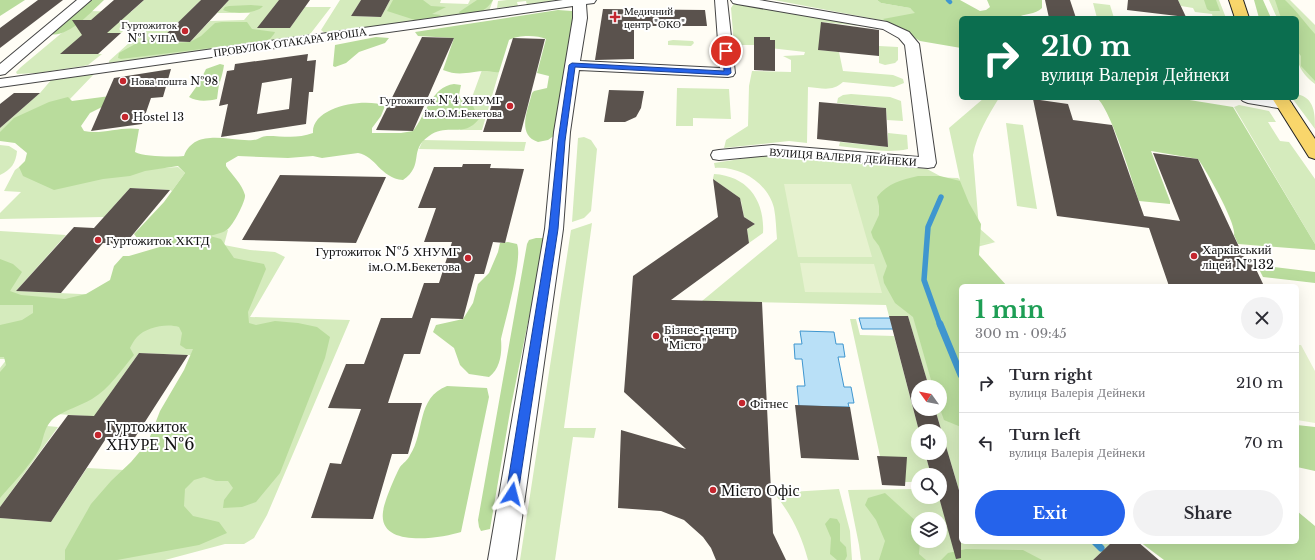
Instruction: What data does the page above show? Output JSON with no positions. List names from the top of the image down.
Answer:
{
  "streets": {
    "street": ["ПРОВУЛОК ОТАКАРА ЯРОША", "ВУЛИЦЯ ВАЛЕРІЯ ДЕЙНЕКИ"]
  },
  "places": {
    "health": ["Медичний центр \"ОКО\""],
    "other": [
      "Гуртожиток №1 УІПА",
      "Нова пошта №98",
      "Гуртожиток №4 ХНУМГ ім.О.М.Бекетова",
      "Hostel 13",
      "Гуртожиток ХКТД",
      "Харківський ліцей №132",
      "Гуртожиток №5 ХНУМГ ім.О.М.Бекетова",
      "Бізнес-центр \"Місто\"",
      "Фітнес",
      "Гуртожиток ХНУРЕ №6",
      "Місто Офіс"
    ]
  },
  "north": "top left",
  "page": {
    "turn": ["210 m", "вулиця Валерія Дейнеки"],
    "heading": ["1 min", "300 m · 09:45"],
    "list": [
      {
        "name": "Turn right",
        "note": "вулиця Валерія Дейнеки",
        "value": "210 m"
      },
      {
        "name": "Turn left",
        "note": "вулиця Валерія Дейнеки",
        "value": "70 m"
      }
    ],
    "buttons": ["Exit", "Share"]
  }
}
